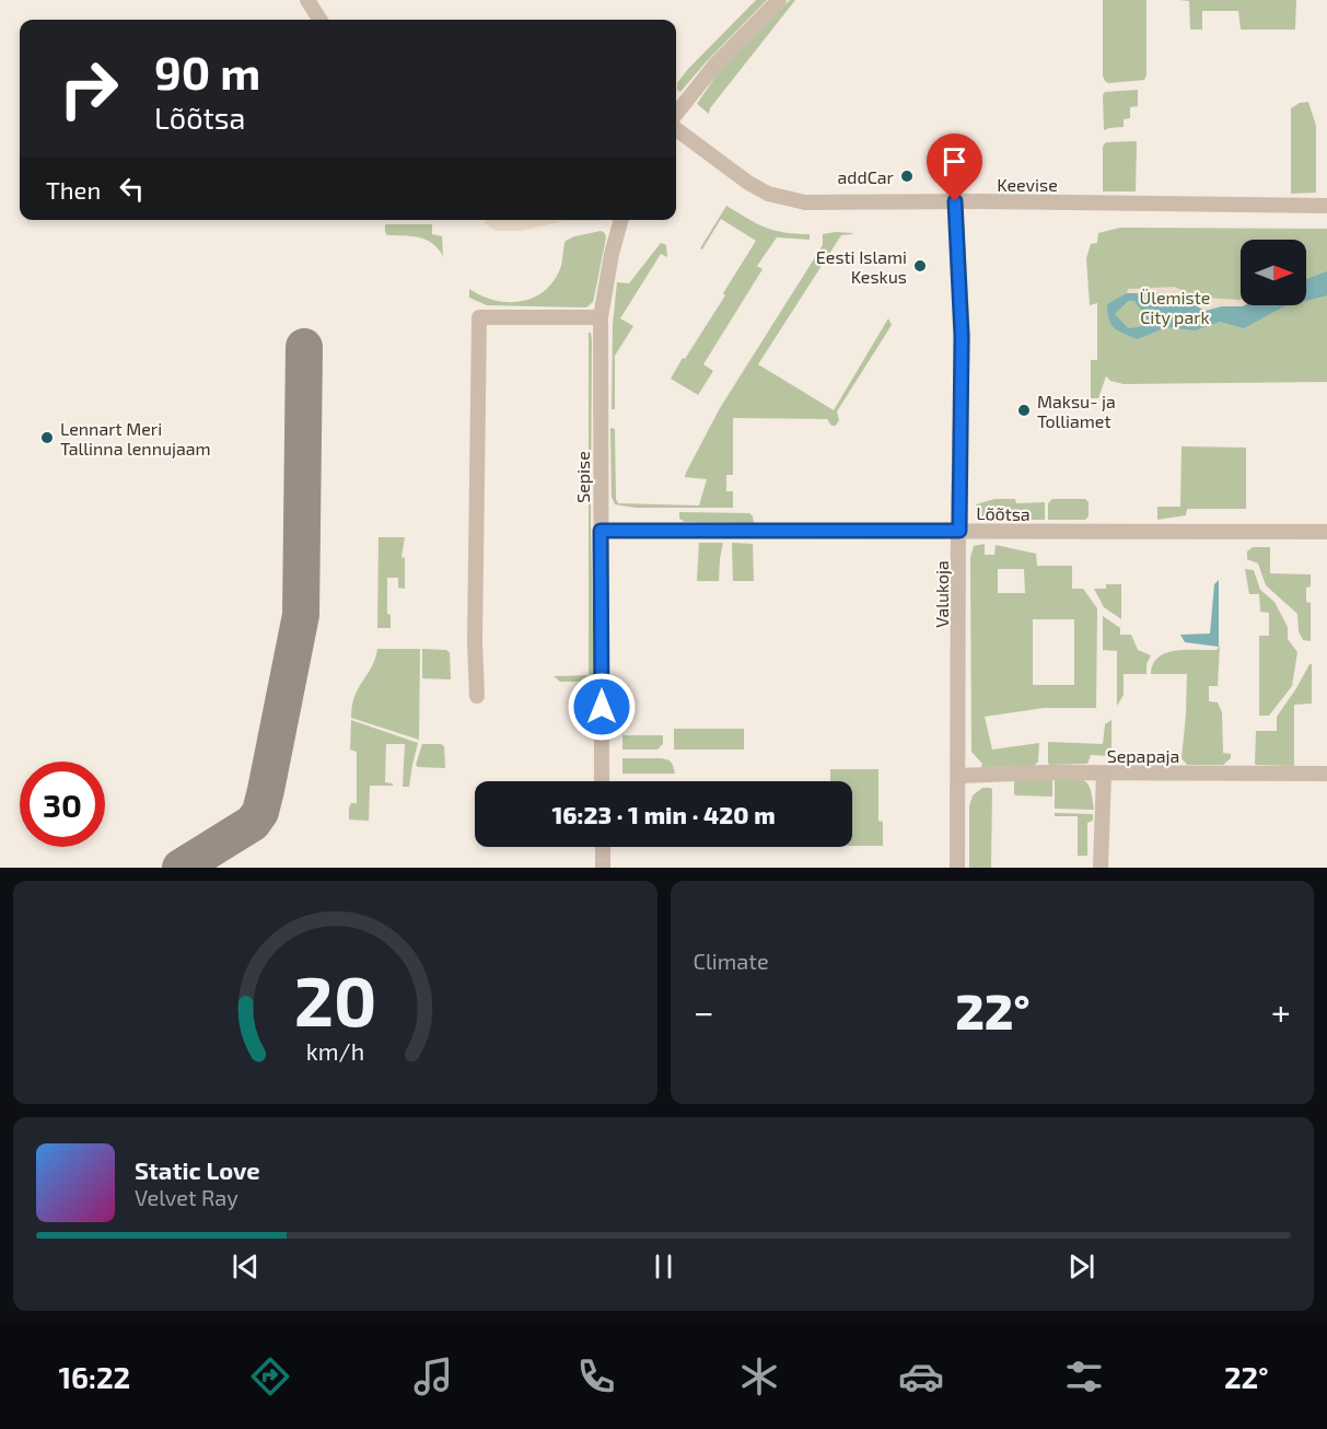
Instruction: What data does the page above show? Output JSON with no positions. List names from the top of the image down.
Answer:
{
  "streets": {
    "street": [
      "Keevise",
      "Sepise",
      "Lõõtsa",
      "Valukoja",
      "Sepapaja"
    ]
  },
  "crossings": [
    ["Keevise", "Valukoja"],
    ["Sepise", "Lõõtsa"],
    ["Lõõtsa", "Valukoja"],
    ["Valukoja", "Sepapaja"]
  ],
  "parks": ["Ülemiste City park"],
  "places": [
    "addCar",
    "Eesti Islami Keskus",
    "Maksu- ja Tolliamet",
    "Lennart Meri Tallinna lennujaam"
  ],
  "north": "right",
  "page": {
    "turn": ["90 m", "Lõõtsa"],
    "then": "Then",
    "limit": "30",
    "trip": "16:23 · 1 min · 420 m",
    "tile": "Climate",
    "heat": ["−", "22°", "+"],
    "song": ["Static Love", "Velvet Ray"],
    "tabs": ["16:22", "22°"],
    "gauge": ["20", "km/h"]
  }
}
